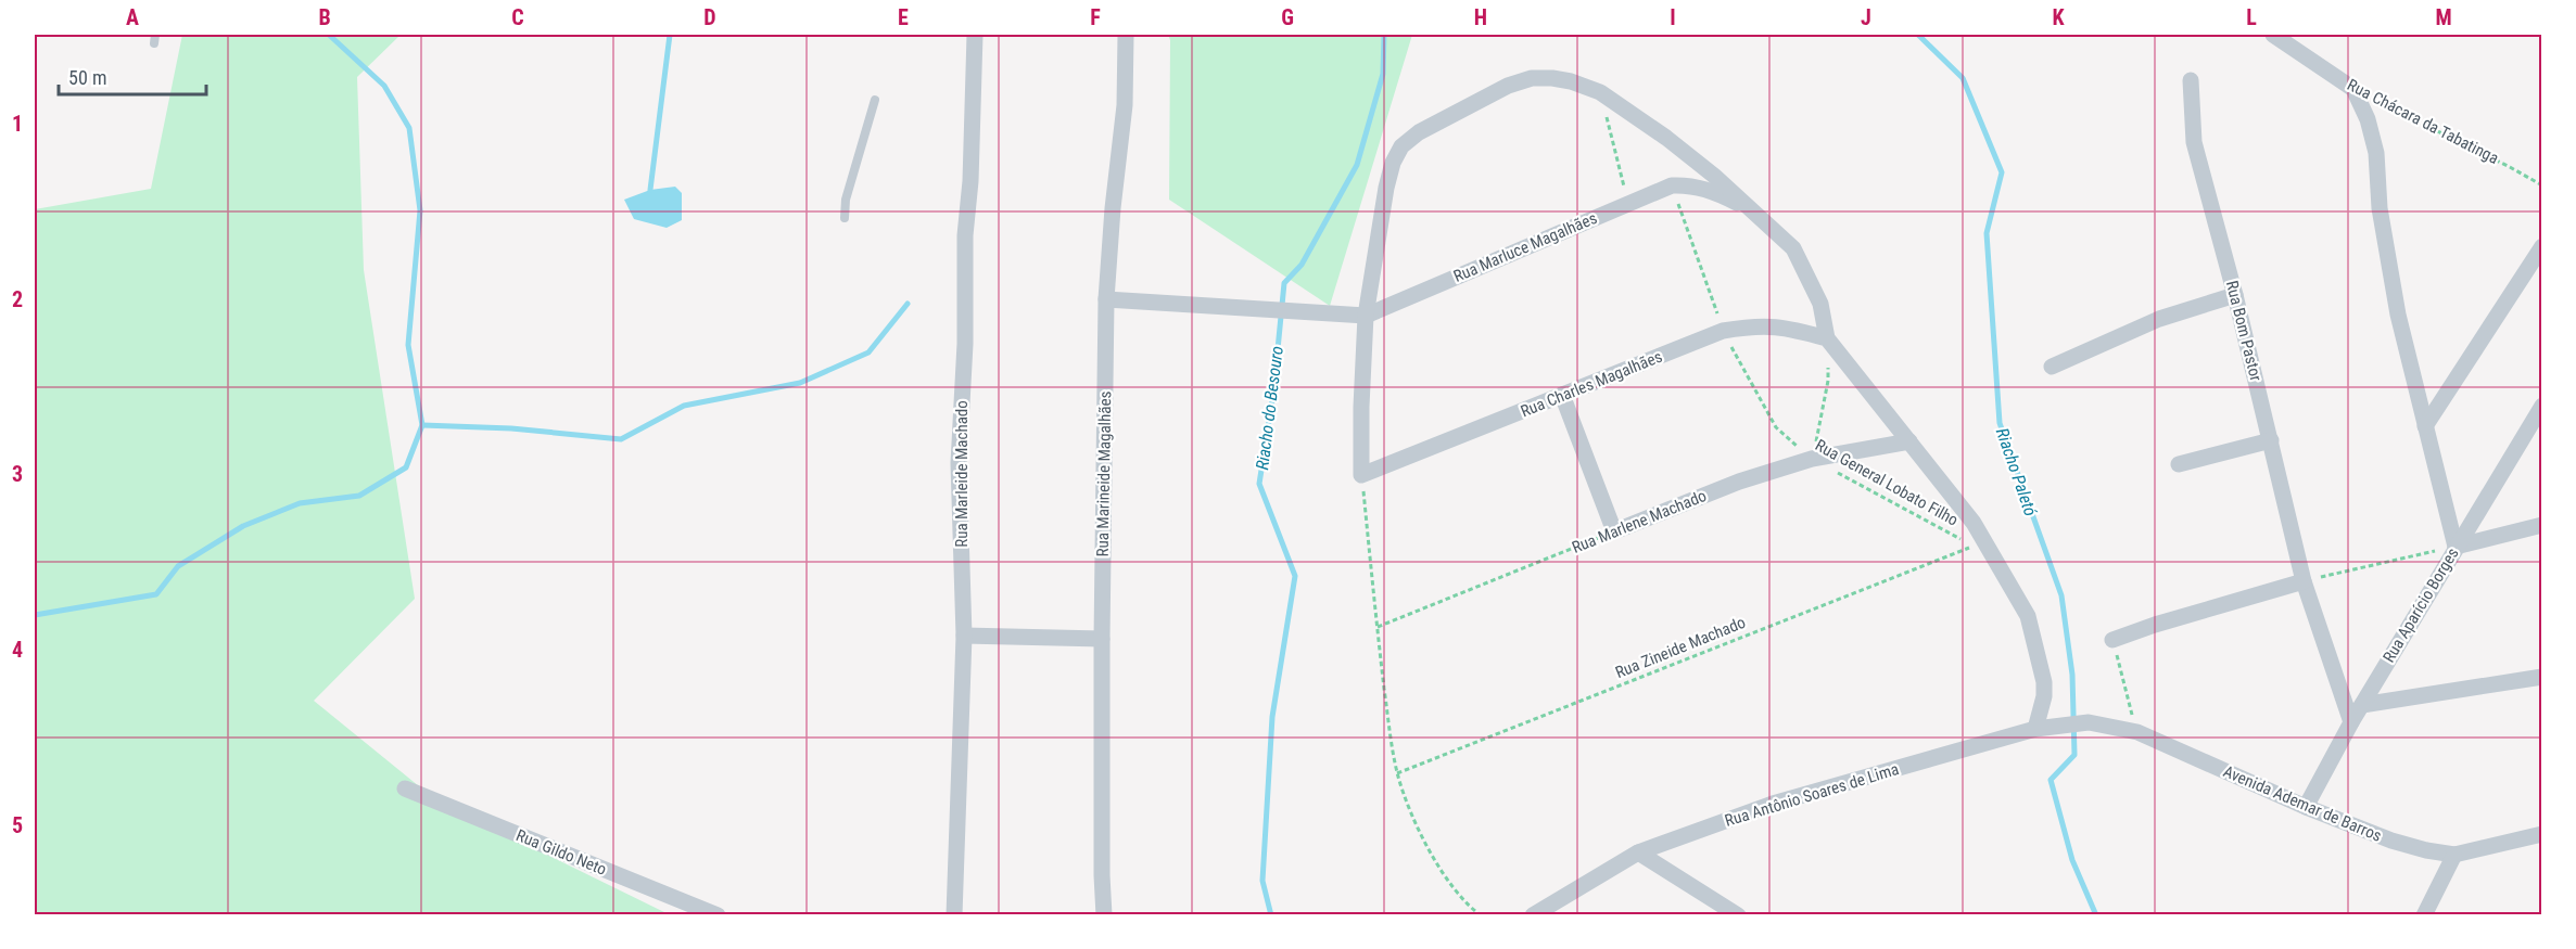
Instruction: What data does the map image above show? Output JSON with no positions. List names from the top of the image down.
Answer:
{
  "streets": {
    "street": [
      "Rua Chácara da Tabatinga",
      "Rua Marluce Magalhães",
      "Rua Bom Pastor",
      "Rua Charles Magalhães",
      "Rua Marleide Machado",
      "Rua Marineide Magalhães",
      "Rua Marlene Machado",
      "Rua Aparício Borges",
      "Rua Antônio Soares de Lima",
      "Avenida Ademar de Barros",
      "Rua Gildo Neto"
    ],
    "path": ["Rua General Lobato Filho", "Rua Zineide Machado"]
  },
  "crossings": [
    ["Rua Marluce Magalhães", "Rua Marineide Magalhães"],
    ["Rua Marluce Magalhães", "Rua General Lobato Filho"],
    ["Rua Bom Pastor", "Rua Aparício Borges"],
    ["Rua Charles Magalhães", "Rua General Lobato Filho"],
    ["Rua General Lobato Filho", "Rua Marlene Machado"],
    ["Rua General Lobato Filho", "Rua Zineide Machado"],
    ["Rua Aparício Borges", "Avenida Ademar de Barros"],
    ["Rua Antônio Soares de Lima", "Avenida Ademar de Barros"]
  ],
  "water": ["Riacho do Besouro", "Riacho Paletó"],
  "scale_bar": "50 m",
  "grid": {
    "columns": [
      "A",
      "B",
      "C",
      "D",
      "E",
      "F",
      "G",
      "H",
      "I",
      "J",
      "K",
      "L",
      "M"
    ],
    "rows": [
      "1",
      "2",
      "3",
      "4",
      "5"
    ]
  }
}
